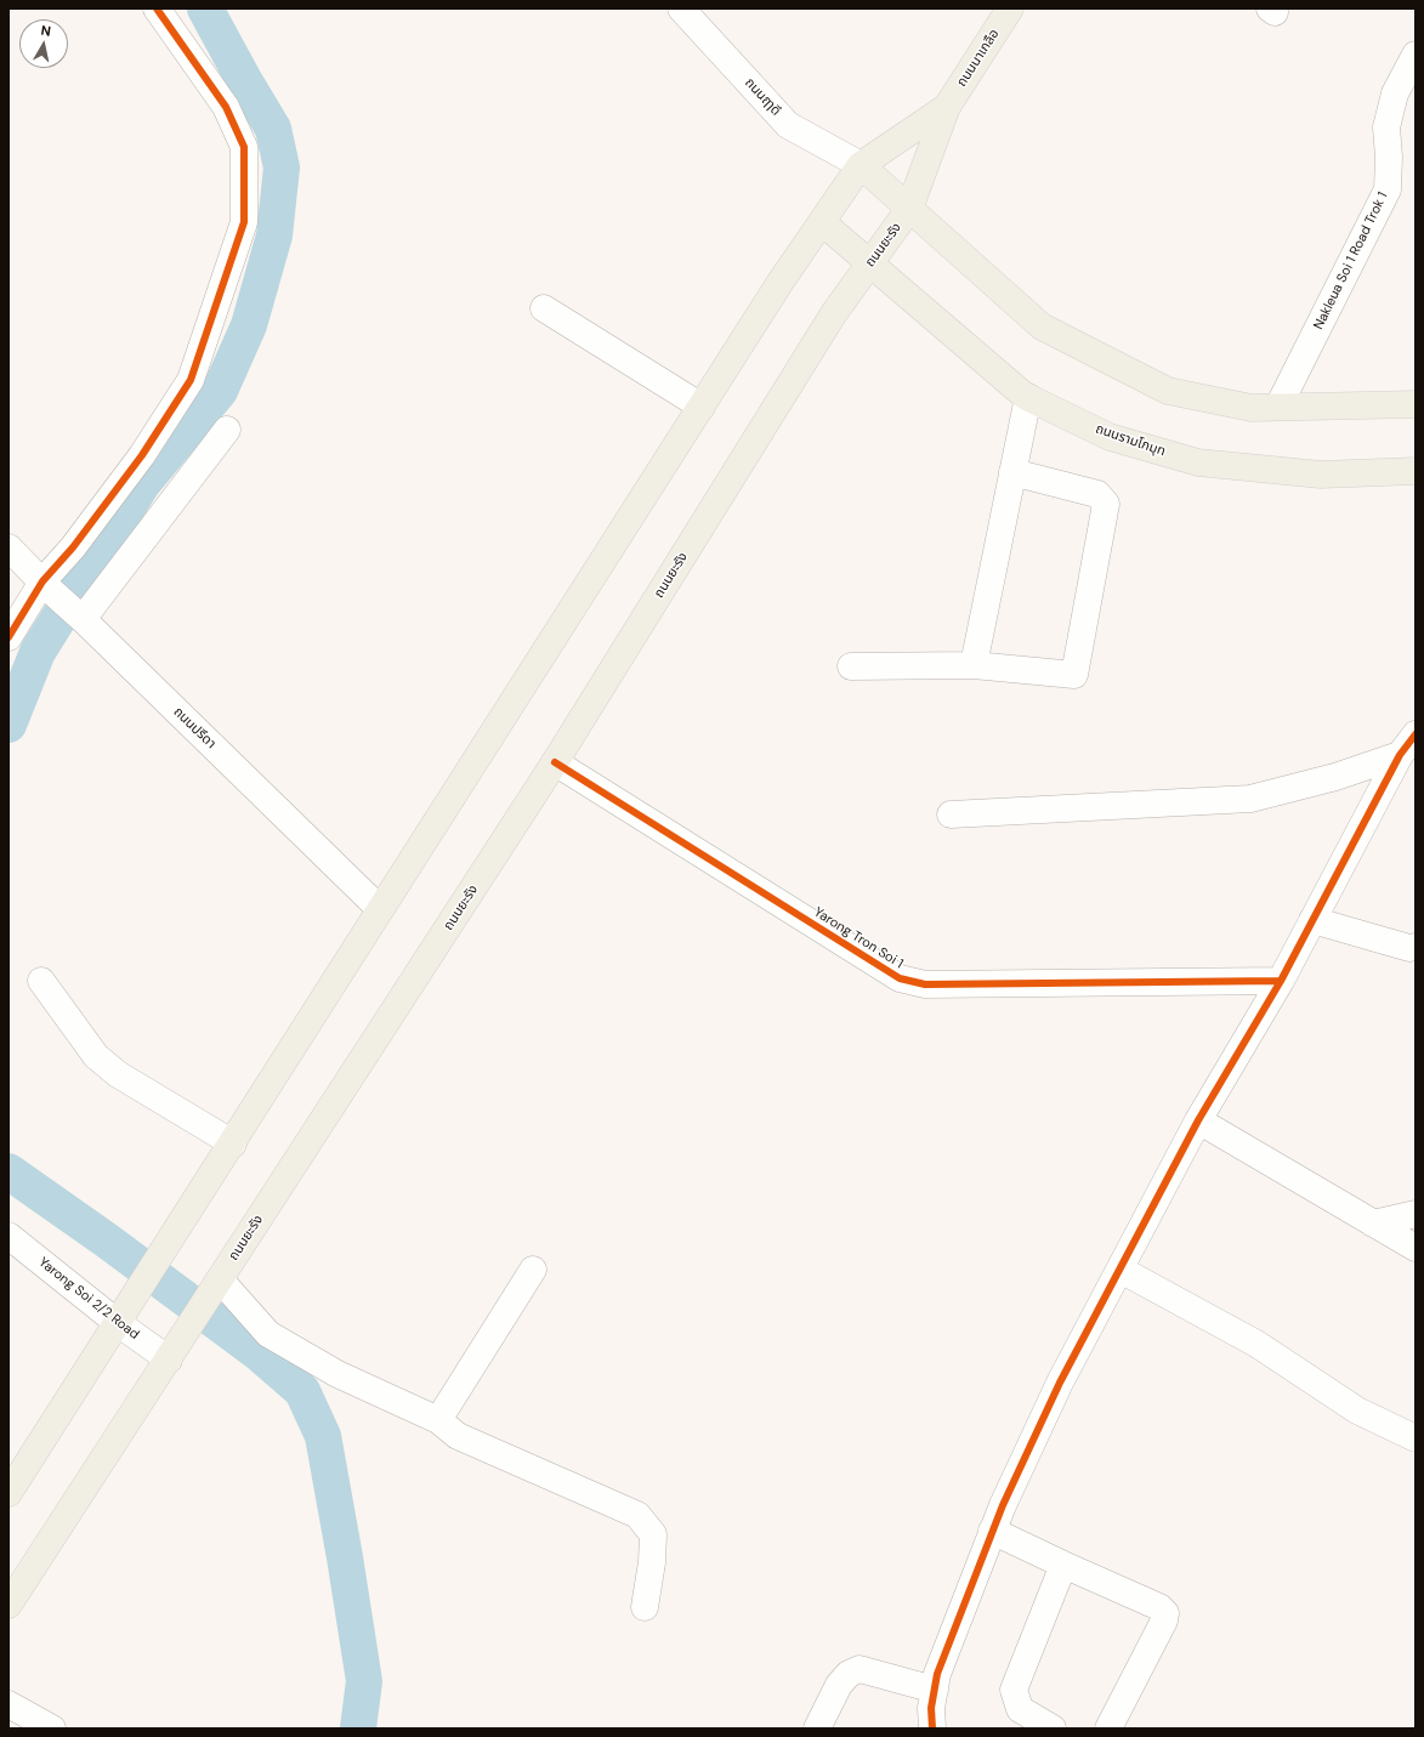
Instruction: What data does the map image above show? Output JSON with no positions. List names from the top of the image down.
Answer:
{
  "streets": {
    "main road": ["ถนนนาเกลือ", "ถนนยะรัง", "ถนนรามโกมุท"],
    "street": [
      "ถนนฤๅดี",
      "Nakleua Soi 1 Road Trok 1",
      "ถนนปรีดา",
      "Yarong Tron Soi 1",
      "Yarong Soi 2/2 Road"
    ]
  },
  "crossings": [
    ["ถนนนาเกลือ", "ถนนฤๅดี"],
    ["ถนนนาเกลือ", "ถนนยะรัง"],
    ["ถนนยะรัง", "ถนนรามโกมุท"],
    ["ถนนยะรัง", "Yarong Tron Soi 1"],
    ["ถนนยะรัง", "Yarong Soi 2/2 Road"]
  ],
  "north": "top"
}
